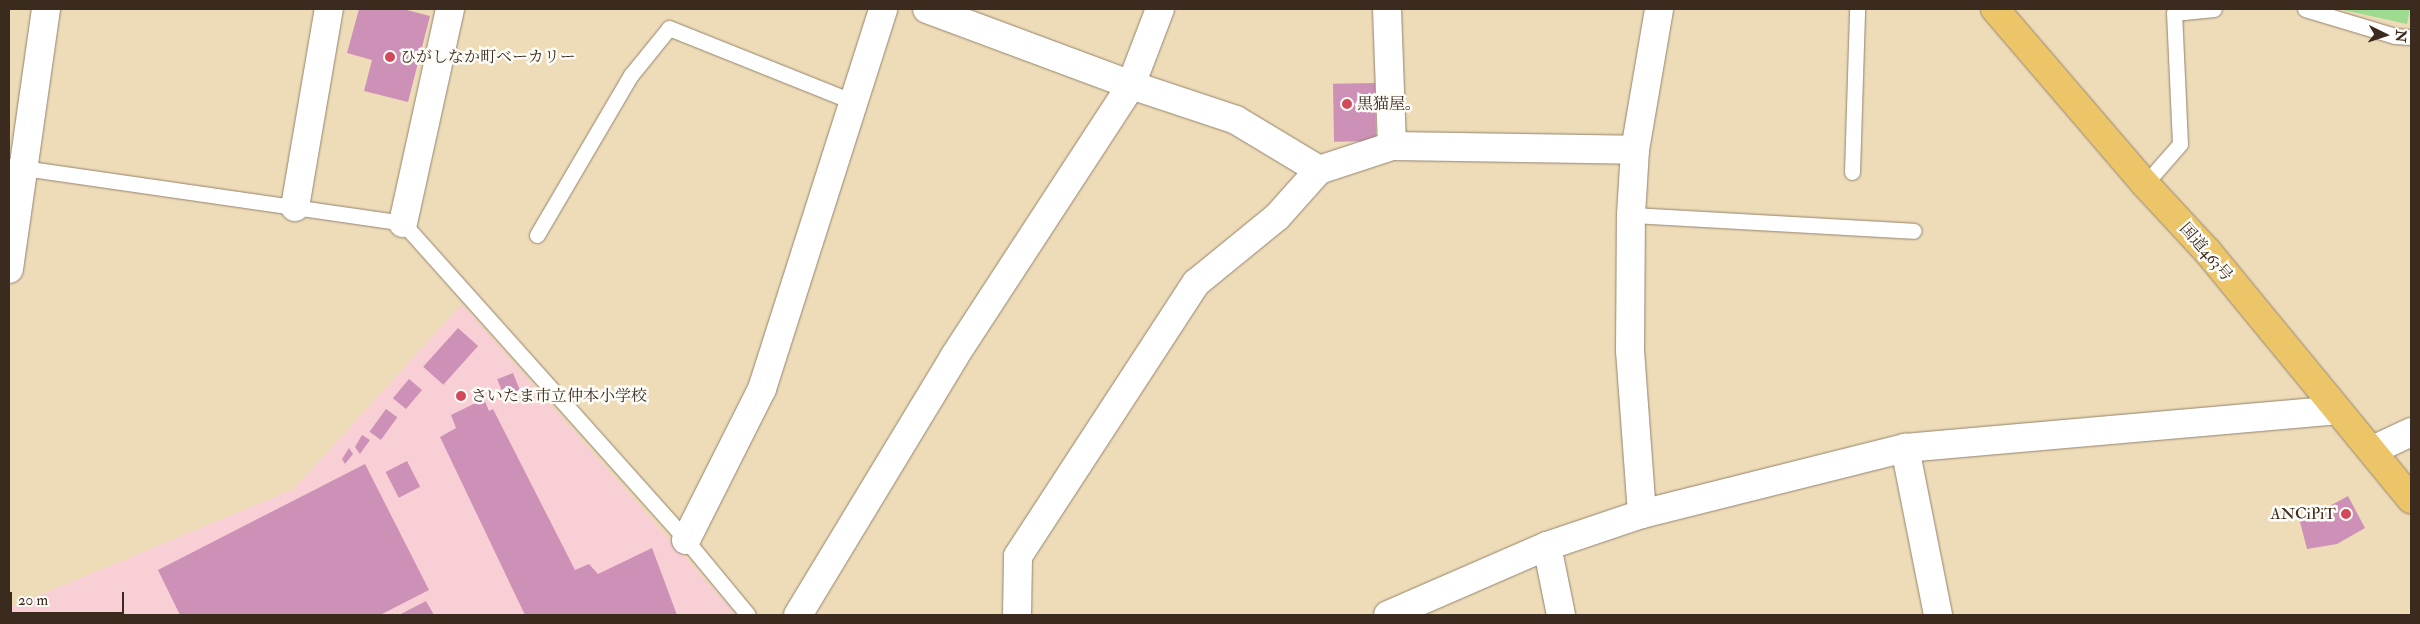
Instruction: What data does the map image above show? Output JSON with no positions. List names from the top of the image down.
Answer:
{
  "streets": {
    "highway": ["国道463号"]
  },
  "places": [
    "ひがしなか町ベーカリー",
    "黒猫屋。",
    "さいたま市立仲本小学校",
    "ANCiPiT"
  ],
  "scale_bar": "20 m",
  "north": "right"
}
